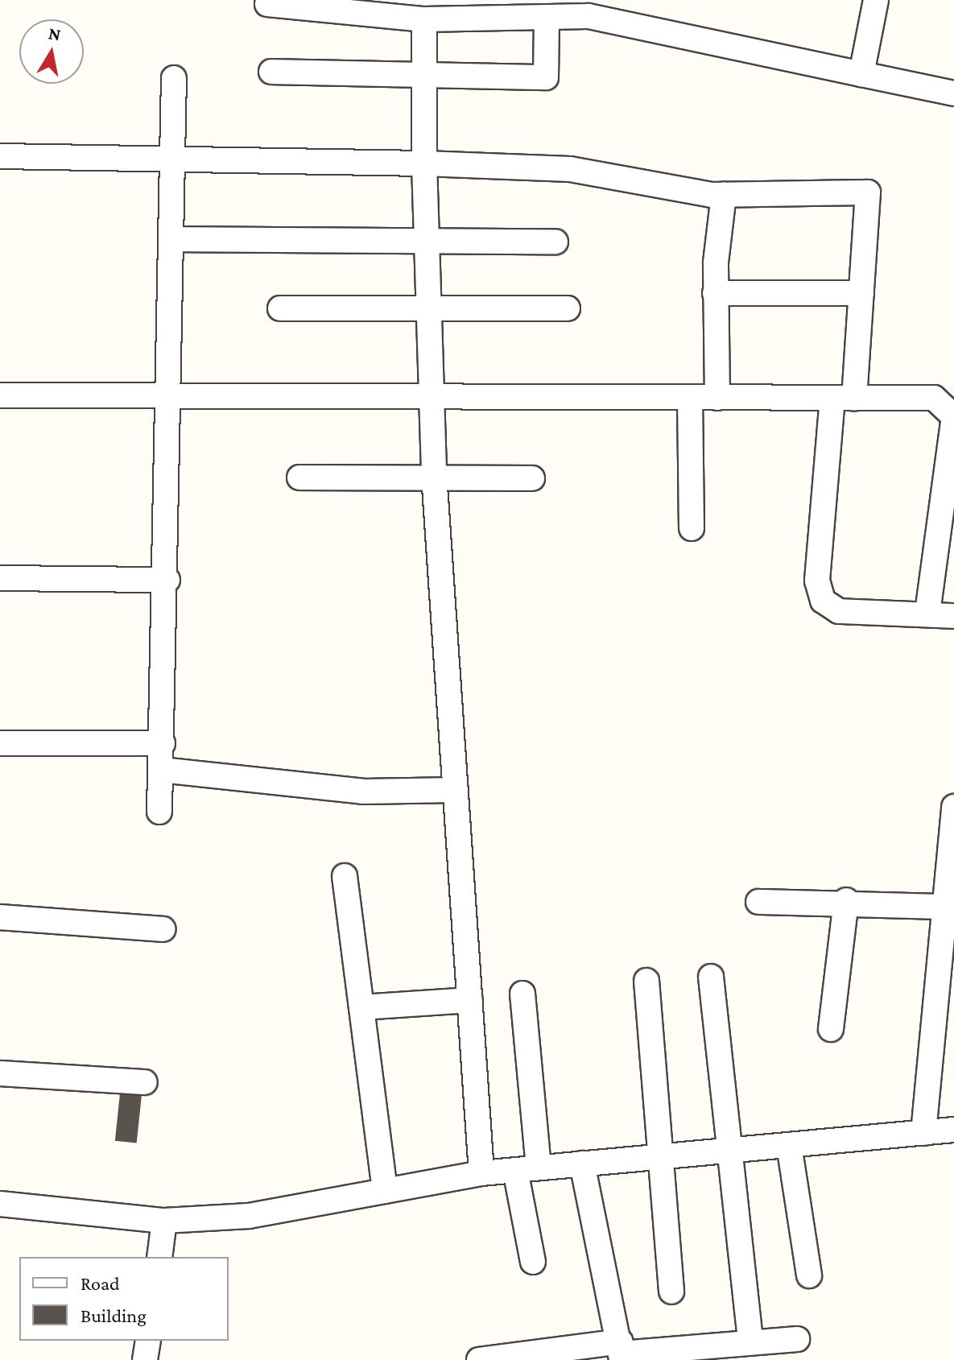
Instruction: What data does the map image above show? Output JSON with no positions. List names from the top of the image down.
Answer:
{
  "legend": ["Road", "Building"],
  "north": "top"
}
